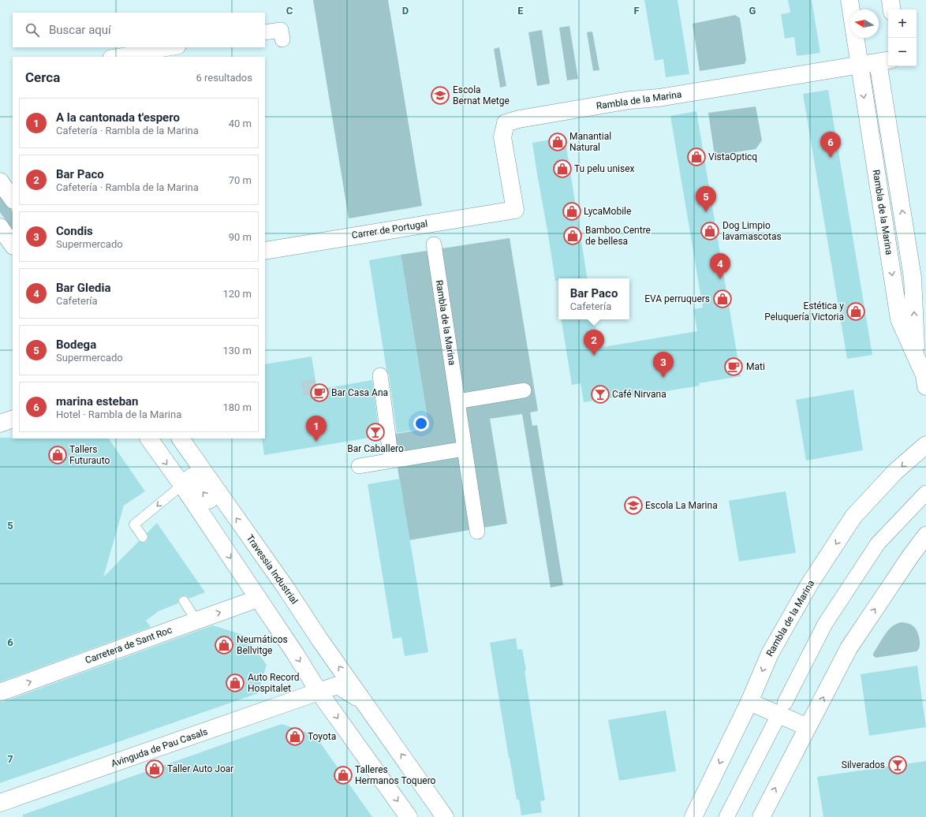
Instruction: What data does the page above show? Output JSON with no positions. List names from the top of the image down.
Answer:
{
  "streets": {
    "street": [
      "Rambla de la Marina",
      "Carrer de Portugal",
      "Travessia Industrial",
      "Carretera de Sant Roc",
      "Avinguda de Pau Casals"
    ]
  },
  "crossings": [
    ["Rambla de la Marina", "Carrer de Portugal"],
    ["Travessia Industrial", "Avinguda de Pau Casals"]
  ],
  "one_way": ["Carretera de Sant Roc"],
  "places": {
    "school or university": ["Escola Bernat Metge", "Escola La Marina"],
    "shop": [
      "Manantial Natural",
      "VistaOpticq",
      "Tu pelu unisex",
      "LycaMobile",
      "Dog Limpio lavamascotas",
      "Bamboo Centre de bellesa",
      "EVA perruquers",
      "Estética y Peluquería Victoria",
      "Tallers Futurauto",
      "Neumáticos Bellvitge",
      "Auto Record Hospitalet",
      "Toyota",
      "Taller Auto Joar",
      "Talleres Hermanos Toquero"
    ],
    "cafe": ["Mati", "Bar Casa Ana"],
    "bar": ["Café Nirvana", "Bar Caballero", "Silverados"]
  },
  "north": "left",
  "page": {
    "map_buttons": ["+", "−"],
    "search": "Buscar aquí",
    "heading": ["Cerca", "6 resultados"],
    "list": [
      {
        "mark": "1",
        "name": "A la cantonada t'espero",
        "note": "Cafetería · Rambla de la Marina",
        "value": "40 m"
      },
      {
        "mark": "2",
        "name": "Bar Paco",
        "note": "Cafetería · Rambla de la Marina",
        "value": "70 m"
      },
      {
        "mark": "3",
        "name": "Condis",
        "note": "Supermercado",
        "value": "90 m"
      },
      {
        "mark": "4",
        "name": "Bar Gledia",
        "note": "Cafetería",
        "value": "120 m"
      },
      {
        "mark": "5",
        "name": "Bodega",
        "note": "Supermercado",
        "value": "130 m"
      },
      {
        "mark": "6",
        "name": "marina esteban",
        "note": "Hotel · Rambla de la Marina",
        "value": "180 m"
      }
    ],
    "pins": [
      "6",
      "5",
      "4",
      "2",
      "3",
      "1"
    ],
    "popup": ["Bar Paco", "Cafetería"]
  },
  "grid": {
    "columns": [
      "C",
      "D",
      "E",
      "F",
      "G"
    ],
    "rows": ["5", "6", "7"]
  }
}
